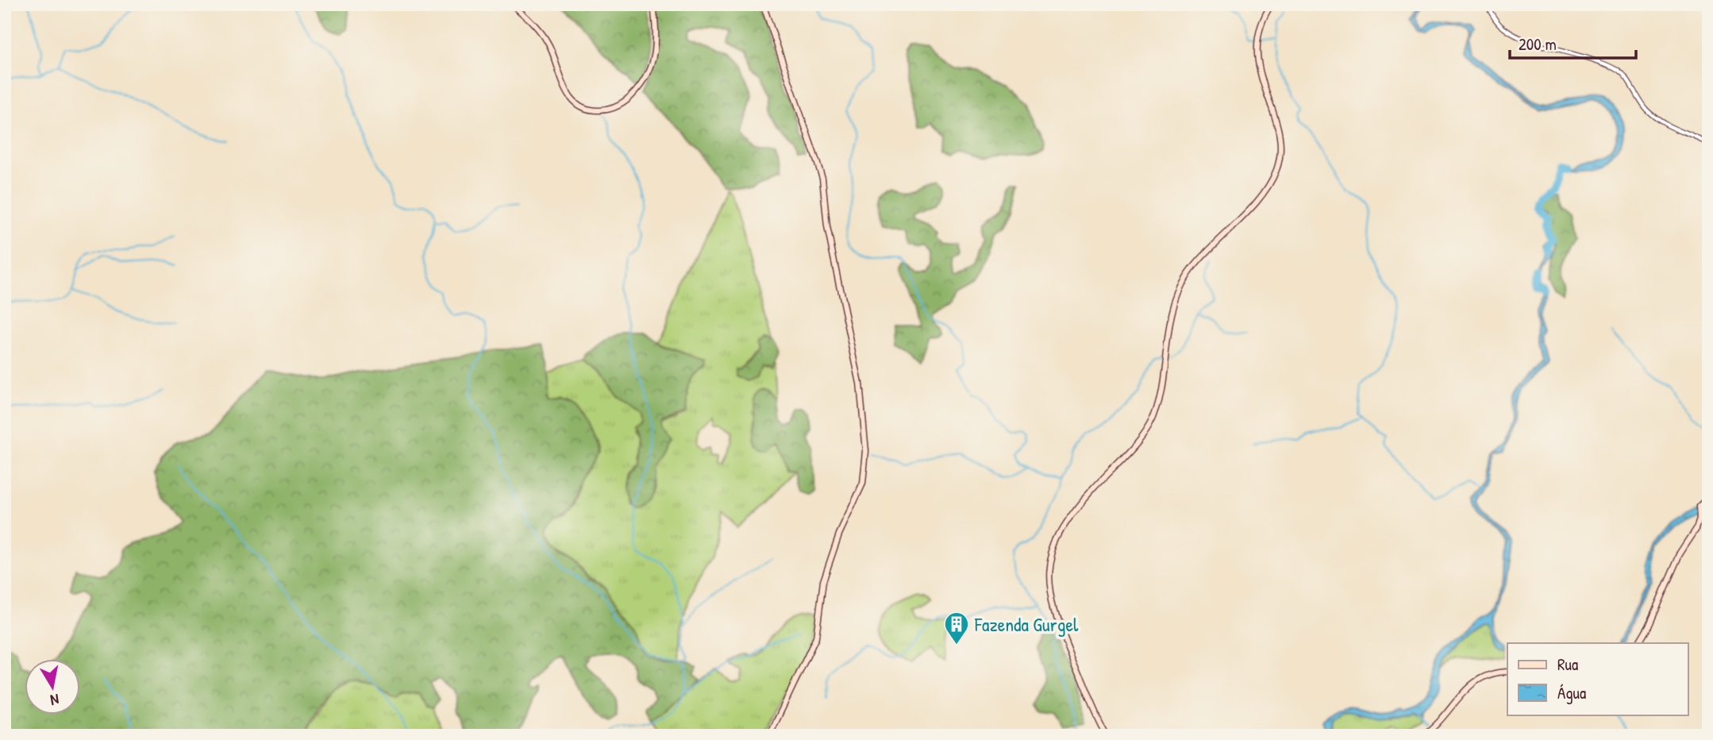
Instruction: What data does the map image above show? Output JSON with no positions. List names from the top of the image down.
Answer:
{
  "places": {
    "building": ["Fazenda Gurgel"]
  },
  "legend": ["Rua", "Água"],
  "scale_bar": "200 m",
  "north": "bottom"
}
